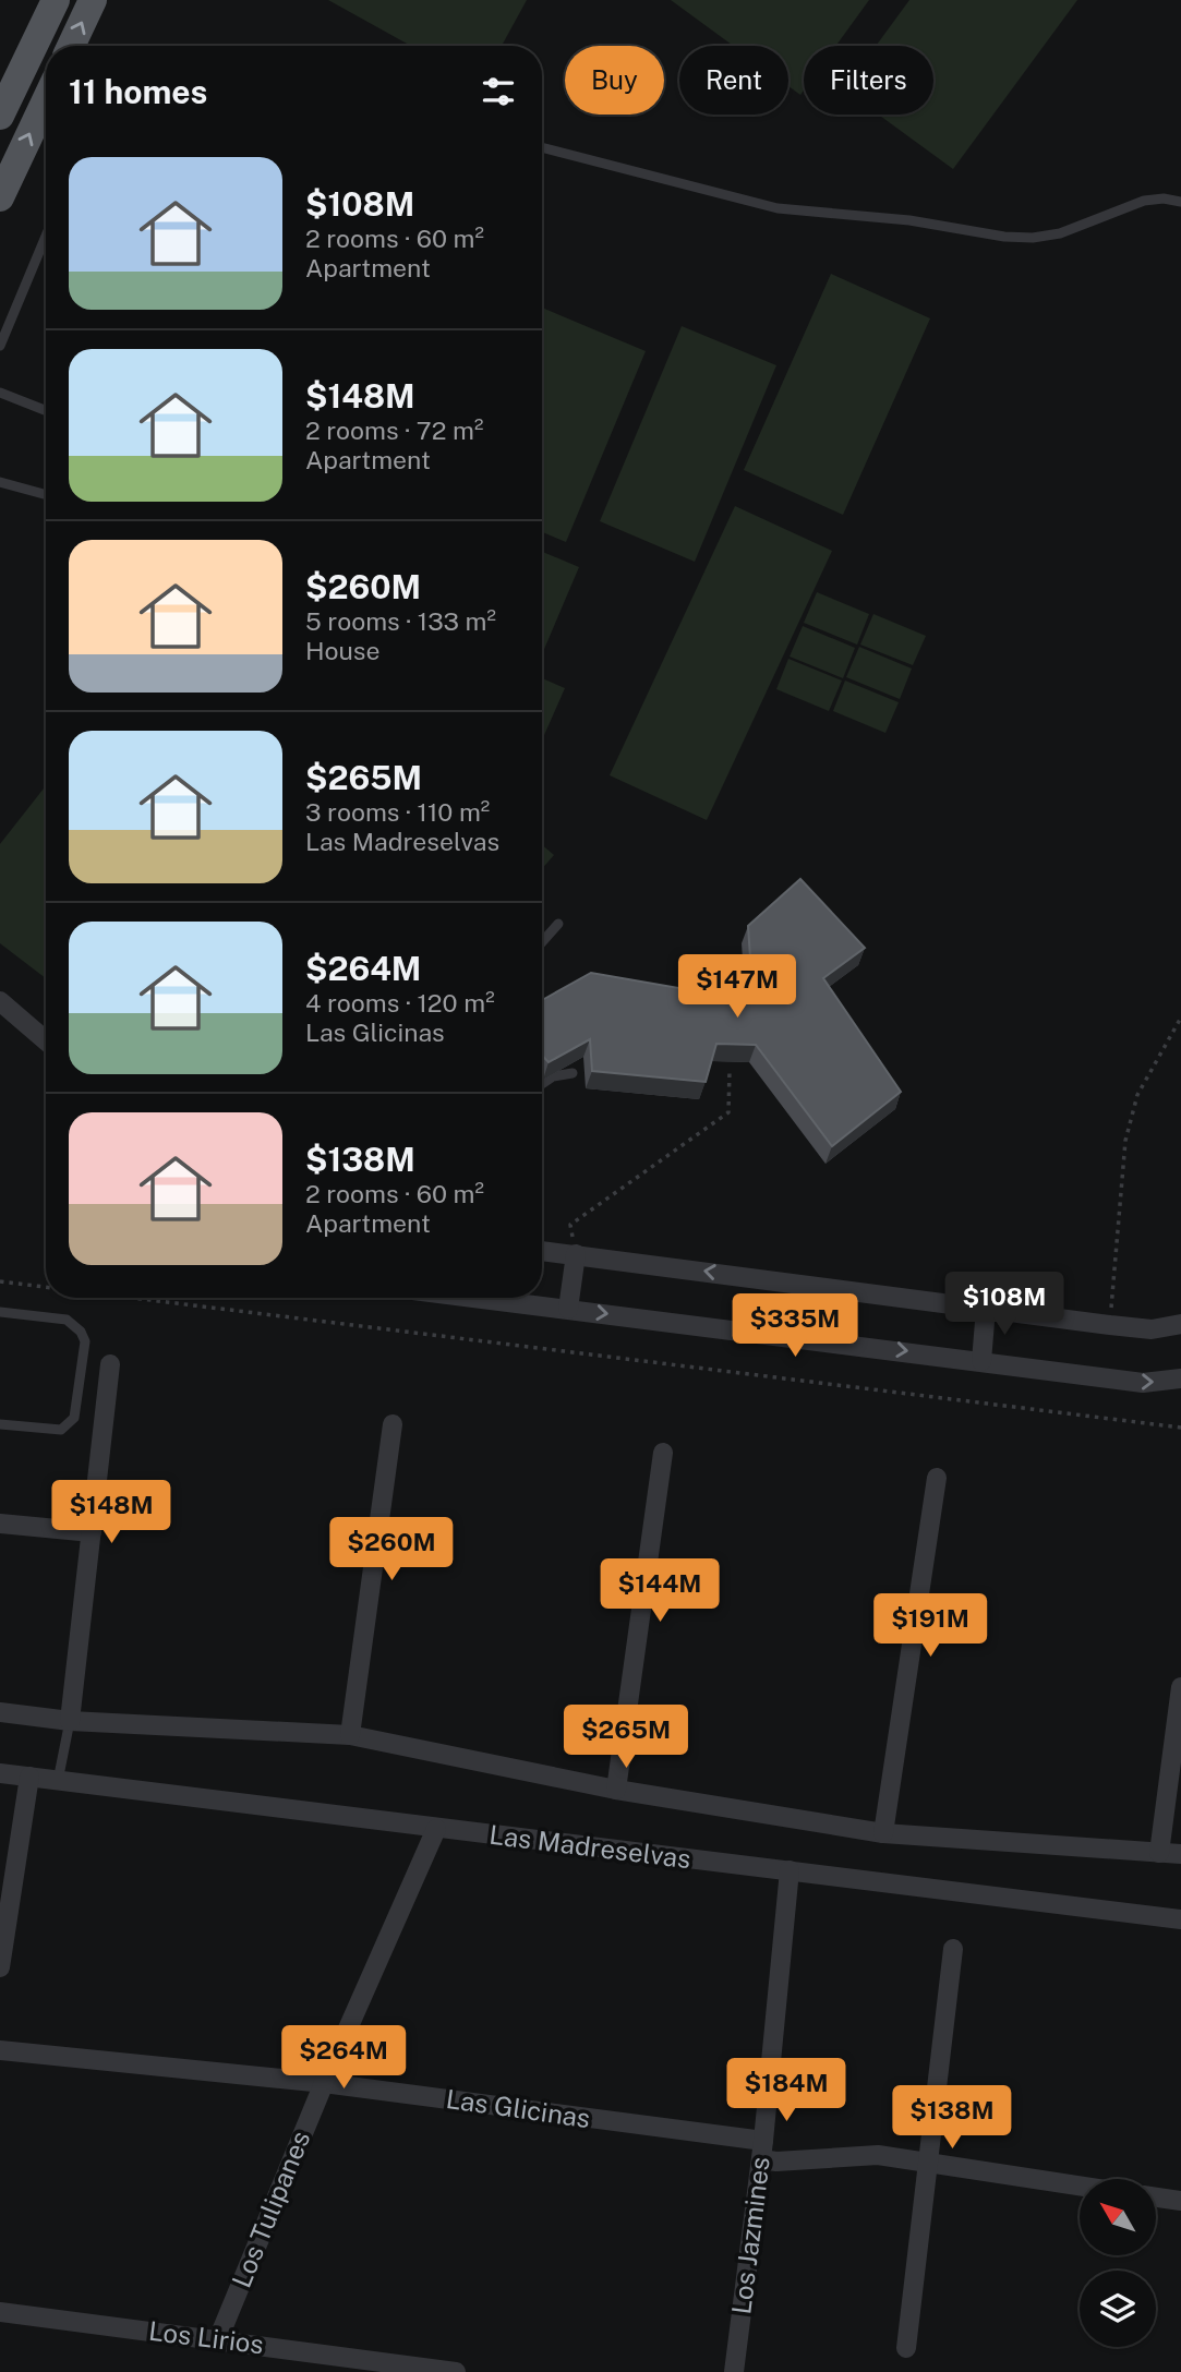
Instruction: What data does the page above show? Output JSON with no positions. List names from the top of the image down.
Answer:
{
  "streets": {
    "street": [
      "Las Madreselvas",
      "Las Glicinas",
      "Los Tulipanes",
      "Los Jazmines",
      "Los Lirios"
    ]
  },
  "crossings": [
    ["Las Madreselvas", "Los Tulipanes"],
    ["Las Madreselvas", "Los Jazmines"],
    ["Las Glicinas", "Los Tulipanes"],
    ["Las Glicinas", "Los Jazmines"],
    ["Los Tulipanes", "Los Lirios"]
  ],
  "north": "top left",
  "page": {
    "chip": ["Buy", "Rent", "Filters"],
    "heading": "11 homes",
    "list": [
      {
        "name": "$108M",
        "note": "2 rooms · 60 m² · Apartment"
      },
      {
        "name": "$148M",
        "note": "2 rooms · 72 m² · Apartment"
      },
      {
        "name": "$260M",
        "note": "5 rooms · 133 m² · House"
      },
      {
        "name": "$265M",
        "note": "3 rooms · 110 m² · Las Madreselvas"
      },
      {
        "name": "$264M",
        "note": "4 rooms · 120 m² · Las Glicinas"
      },
      {
        "name": "$138M",
        "note": "2 rooms · 60 m² · Apartment"
      }
    ],
    "price": [
      "$147M",
      "$108M",
      "$335M",
      "$148M",
      "$260M",
      "$144M",
      "$191M",
      "$265M",
      "$264M",
      "$184M",
      "$138M"
    ]
  }
}
